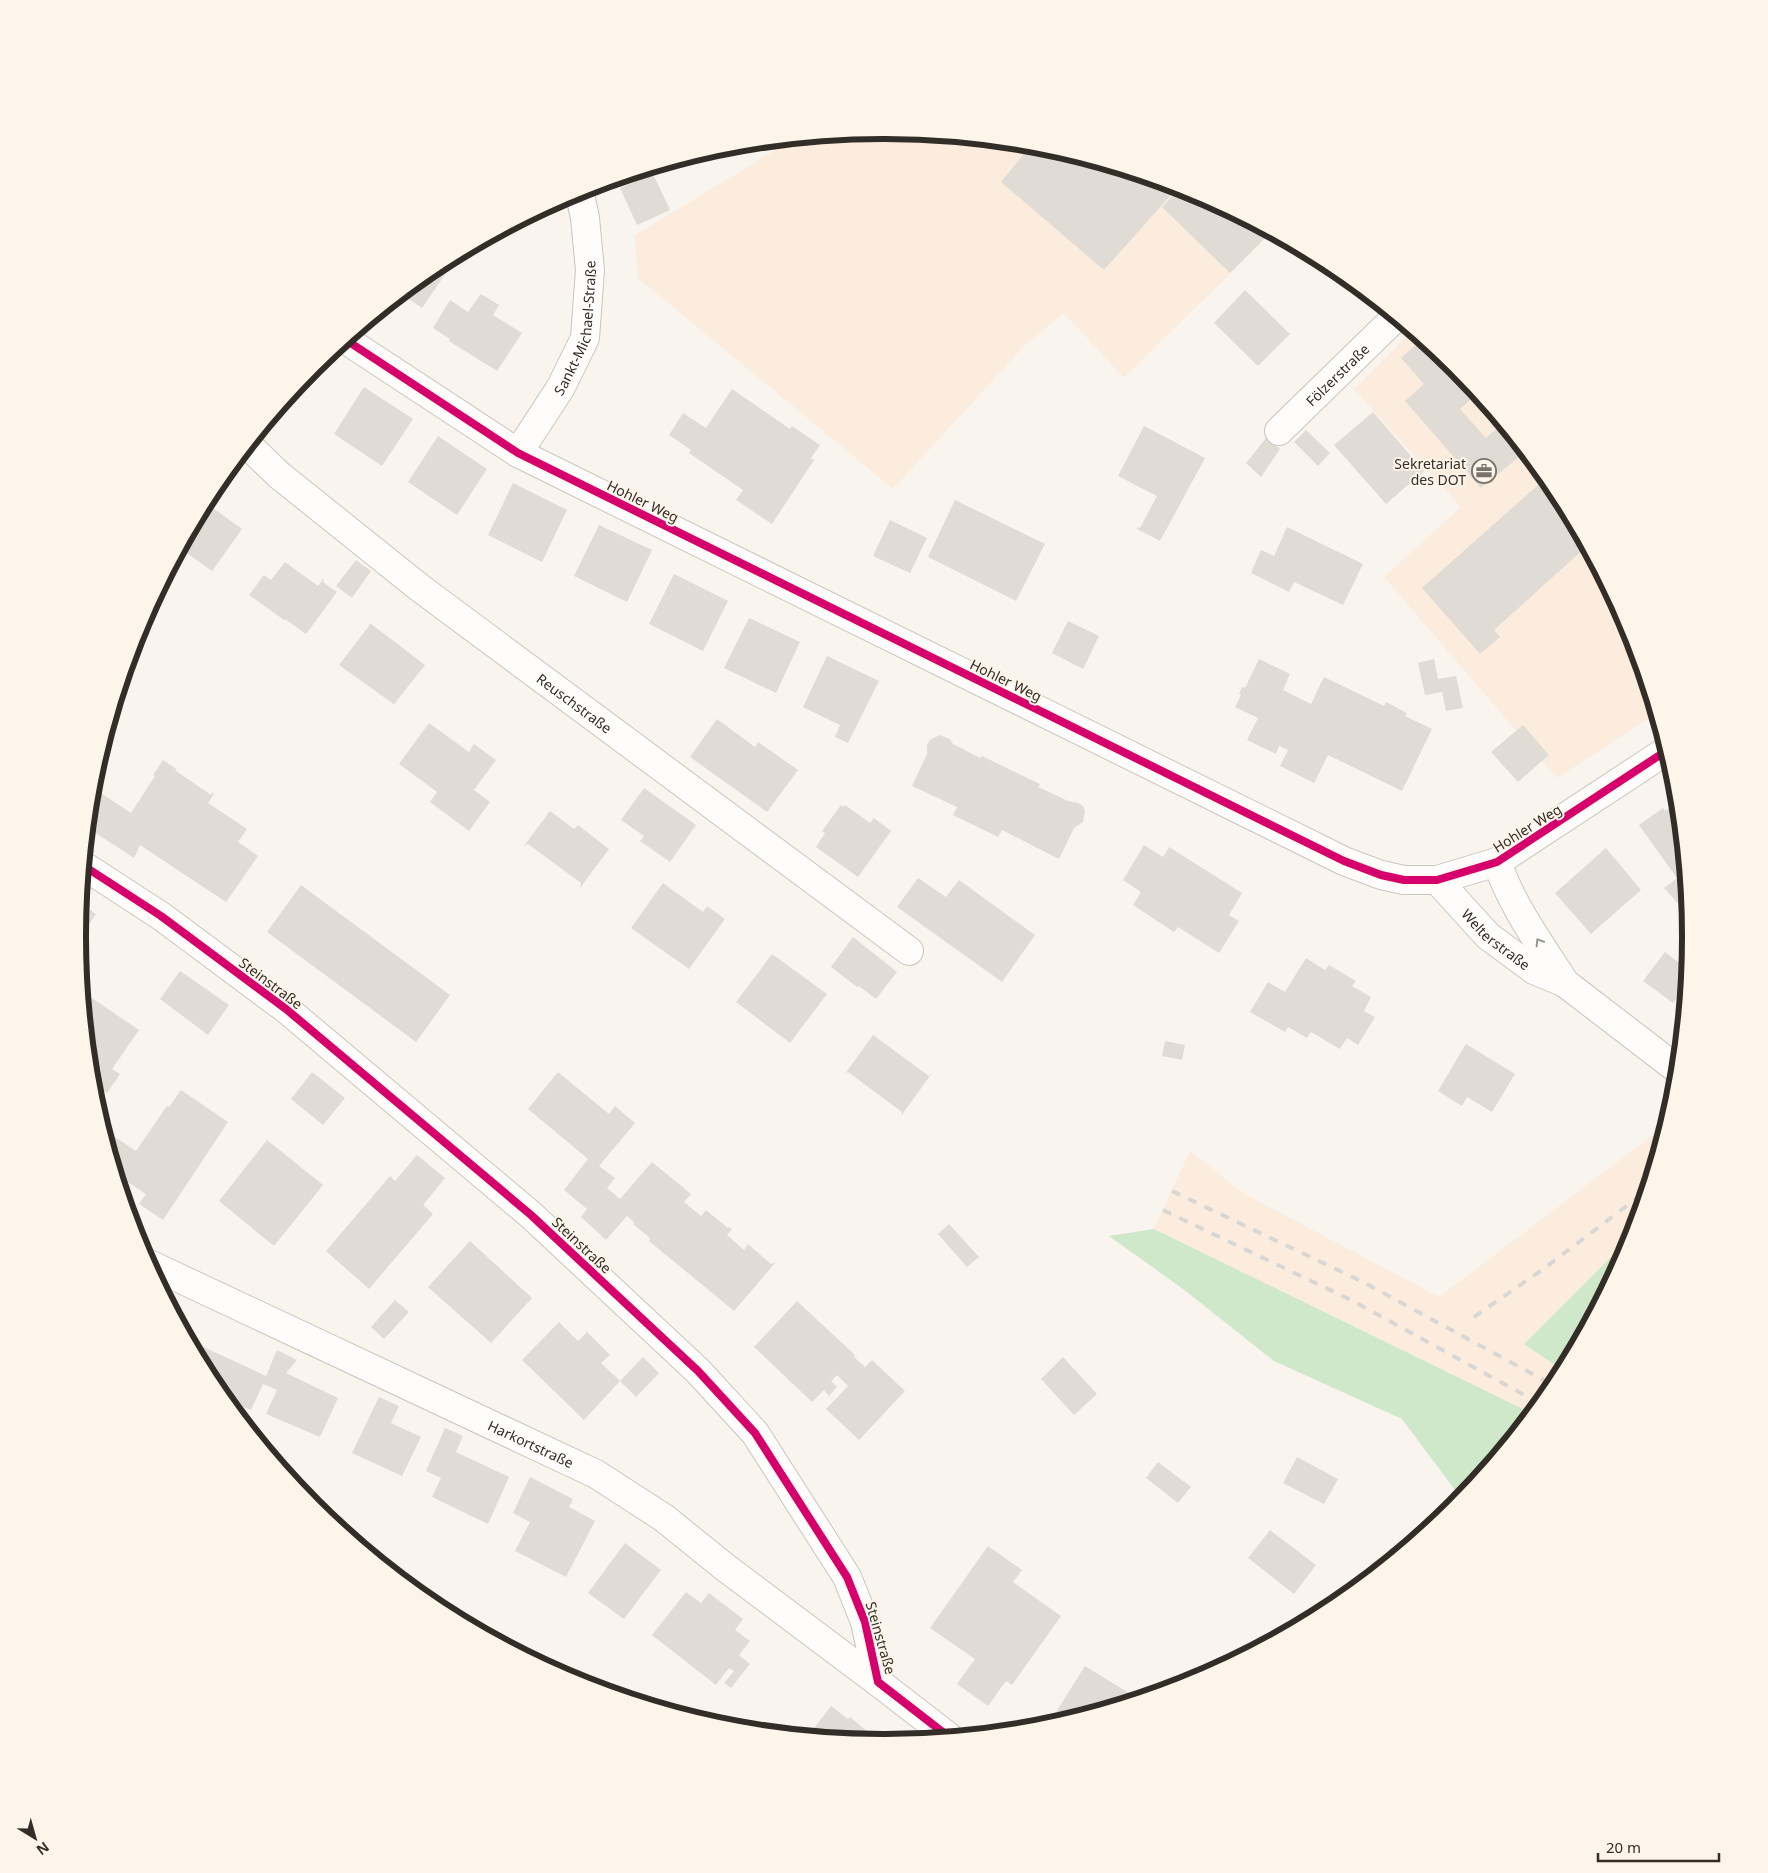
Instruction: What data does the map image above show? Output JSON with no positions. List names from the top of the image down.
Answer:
{
  "streets": {
    "street": [
      "Sankt-Michael-Straße",
      "Fölzerstraße",
      "Hohler Weg",
      "Reuschstraße",
      "Welterstraße",
      "Steinstraße",
      "Harkortstraße"
    ]
  },
  "crossings": [
    ["Sankt-Michael-Straße", "Hohler Weg"],
    ["Hohler Weg", "Welterstraße"],
    ["Steinstraße", "Harkortstraße"]
  ],
  "places": {
    "office": ["Sekretariat des DOT"]
  },
  "scale_bar": "20 m",
  "north": "bottom right"
}
